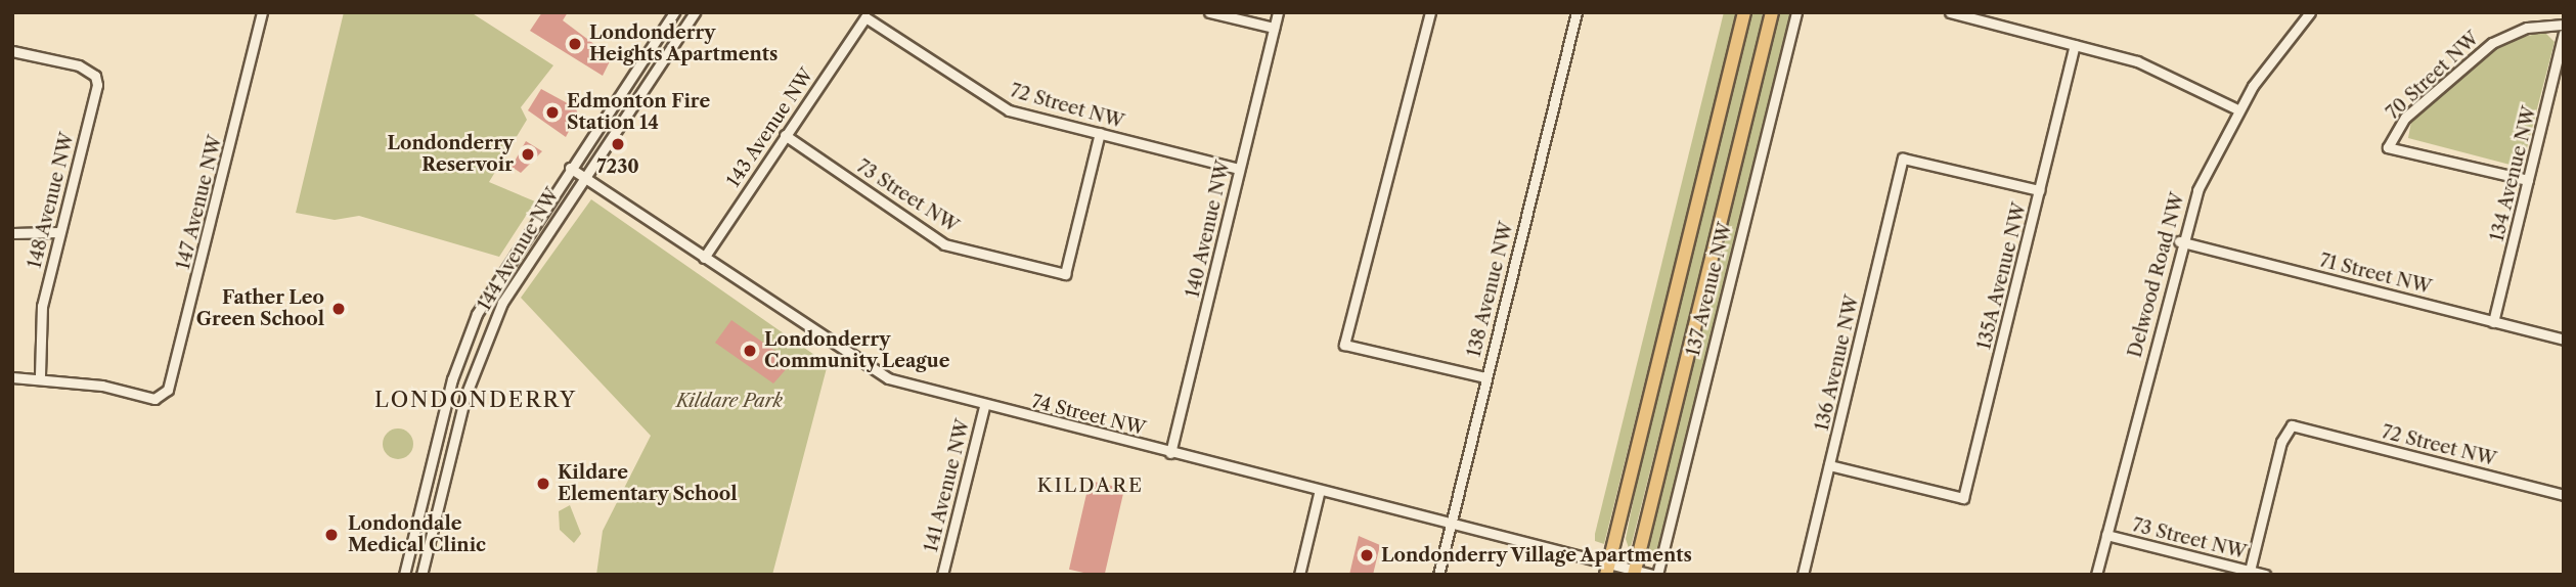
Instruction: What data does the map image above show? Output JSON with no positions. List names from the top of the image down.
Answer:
{
  "streets": {
    "main road": ["137 Avenue NW"],
    "street": [
      "70 Street NW",
      "72 Street NW",
      "143 Avenue NW",
      "134 Avenue NW",
      "73 Street NW",
      "148 Avenue NW",
      "147 Avenue NW",
      "140 Avenue NW",
      "144 Avenue NW",
      "71 Street NW",
      "Delwood Road NW",
      "135A Avenue NW",
      "138 Avenue NW",
      "136 Avenue NW",
      "74 Street NW",
      "141 Avenue NW"
    ]
  },
  "crossings": [
    ["70 Street NW", "134 Avenue NW"],
    ["72 Street NW", "143 Avenue NW"],
    ["72 Street NW", "73 Street NW"],
    ["72 Street NW", "140 Avenue NW"],
    ["143 Avenue NW", "73 Street NW"],
    ["143 Avenue NW", "74 Street NW"],
    ["134 Avenue NW", "71 Street NW"],
    ["73 Street NW", "Delwood Road NW"],
    ["148 Avenue NW", "147 Avenue NW"],
    ["140 Avenue NW", "74 Street NW"],
    ["144 Avenue NW", "74 Street NW"],
    ["71 Street NW", "Delwood Road NW"],
    ["135A Avenue NW", "136 Avenue NW"],
    ["138 Avenue NW", "74 Street NW"],
    ["137 Avenue NW", "74 Street NW"],
    ["74 Street NW", "141 Avenue NW"]
  ],
  "districts": ["LONDONDERRY", "KILDARE"],
  "parks": ["Kildare Park"],
  "places": [
    "Londonderry Heights Apartments",
    "Edmonton Fire Station 14",
    "7230",
    "Londonderry Reservoir",
    "Father Leo Green School",
    "Londonderry Community League",
    "Kildare Elementary School",
    "Londondale Medical Clinic",
    "Londonderry Village Apartments"
  ]
}
